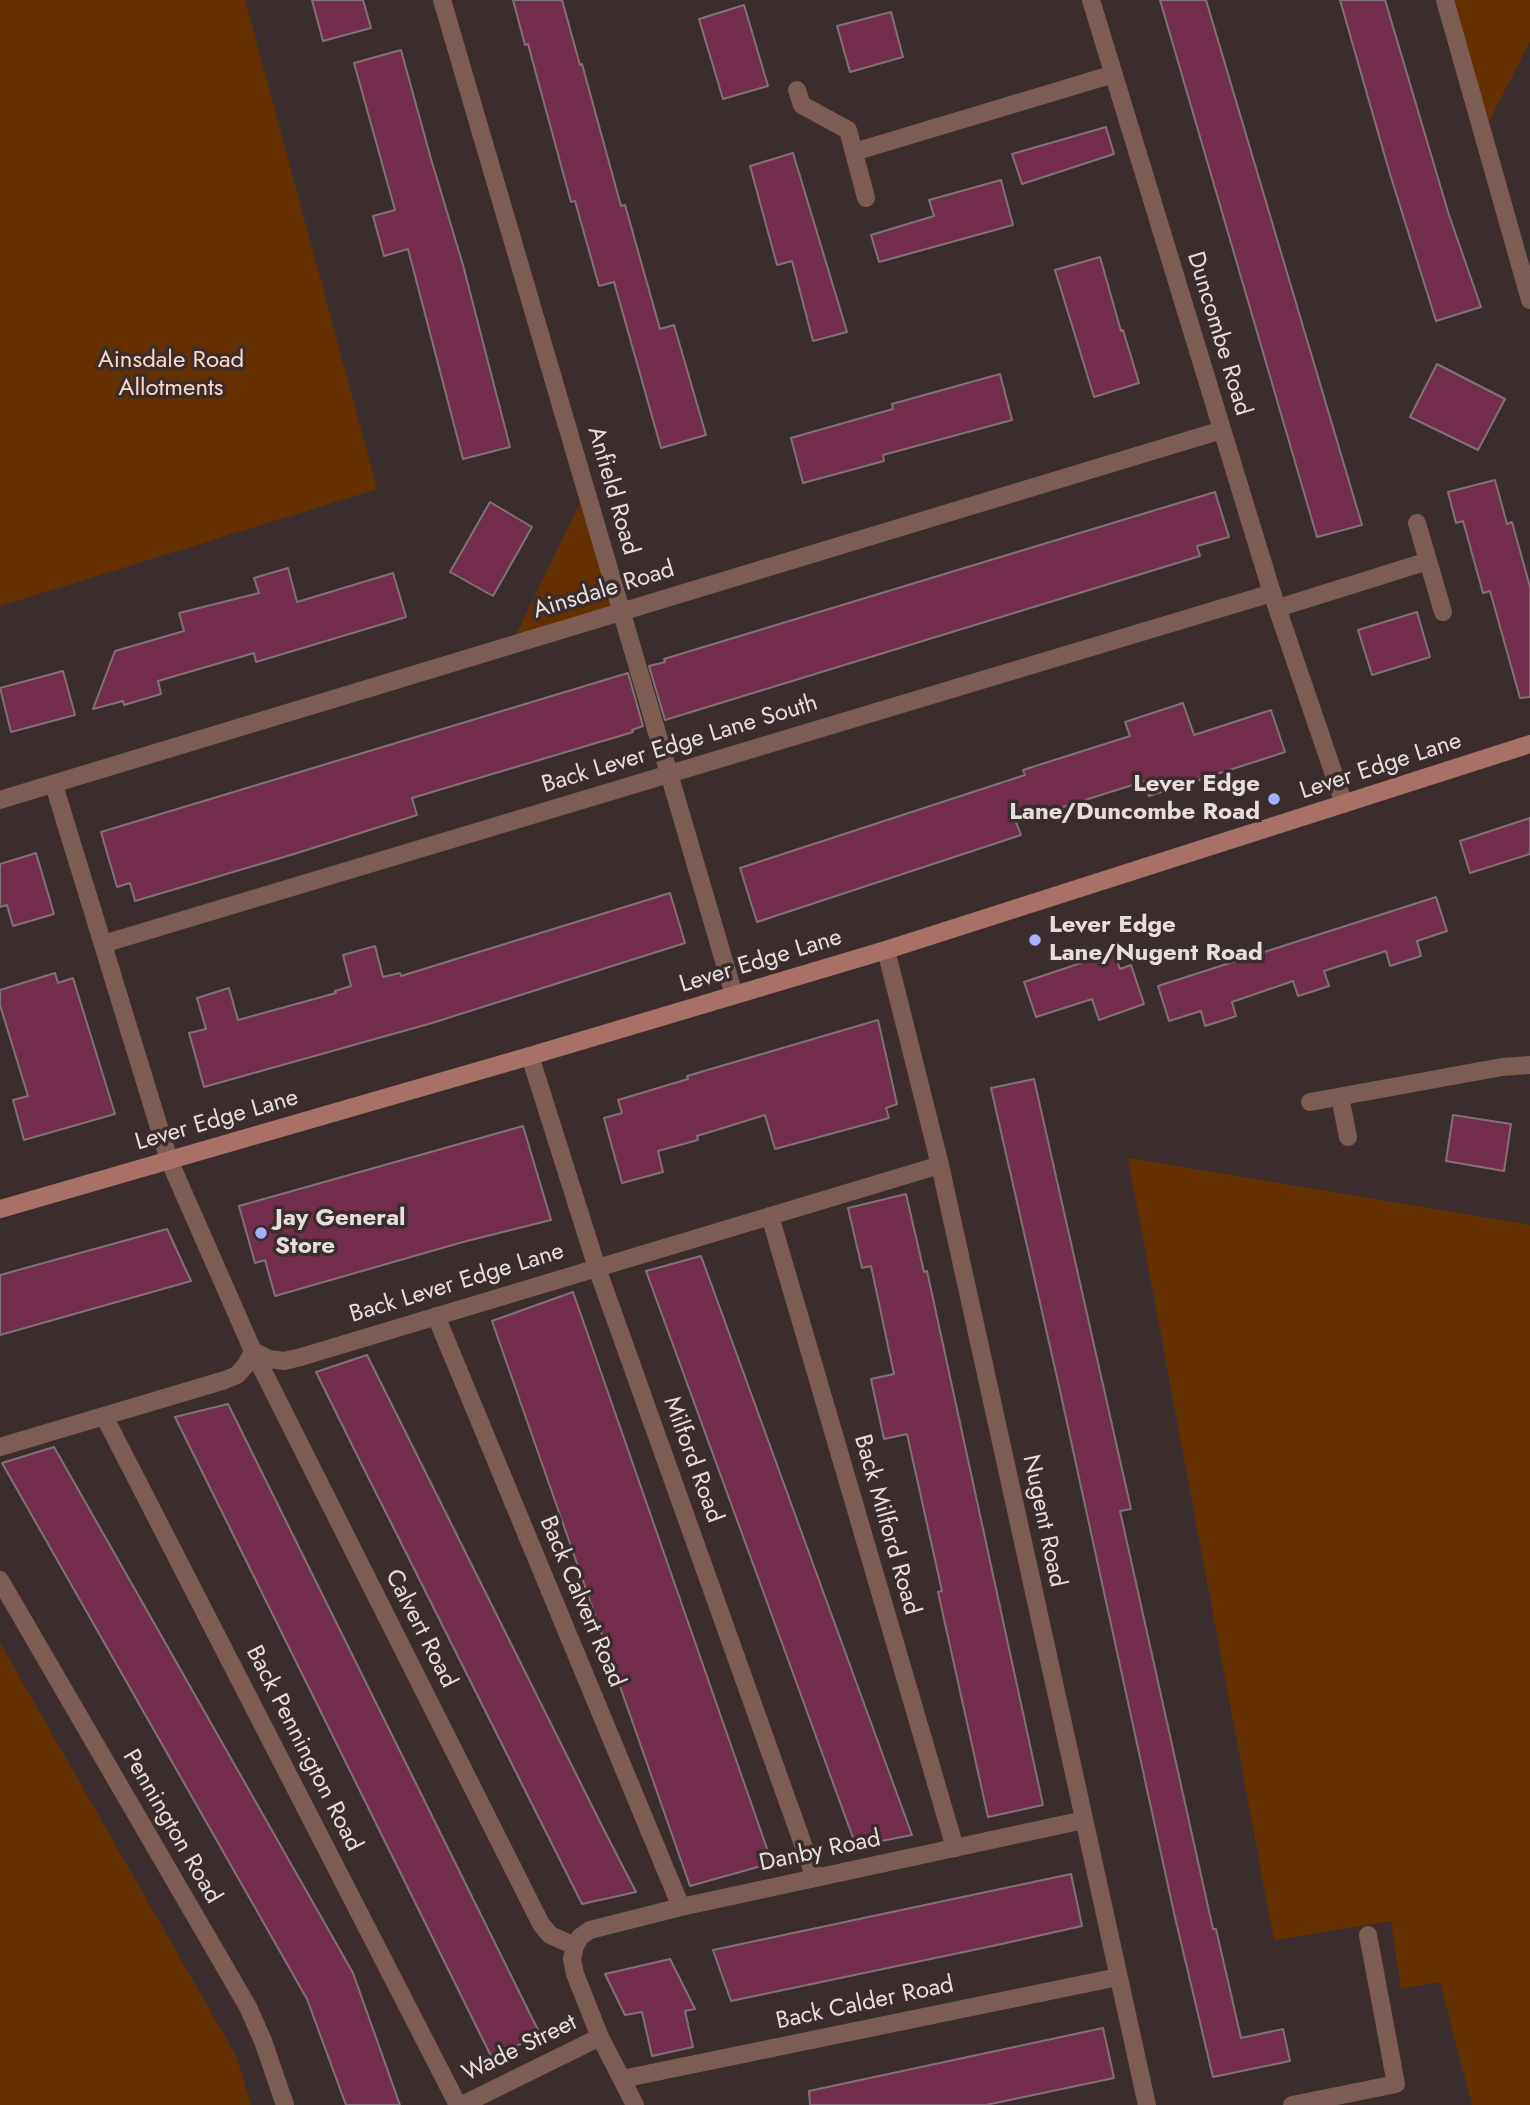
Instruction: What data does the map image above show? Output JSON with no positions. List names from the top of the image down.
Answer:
{
  "streets": {
    "street": [
      "Duncombe Road",
      "Anfield Road",
      "Ainsdale Road",
      "Back Lever Edge Lane South",
      "Lever Edge Lane",
      "Back Lever Edge Lane",
      "Milford Road",
      "Nugent Road",
      "Back Milford Road",
      "Back Calvert Road",
      "Calvert Road",
      "Back Pennington Road",
      "Pennington Road",
      "Danby Road",
      "Back Calder Road",
      "Wade Street"
    ]
  },
  "crossings": [
    ["Duncombe Road", "Ainsdale Road"],
    ["Duncombe Road", "Back Lever Edge Lane South"],
    ["Duncombe Road", "Lever Edge Lane"],
    ["Anfield Road", "Ainsdale Road"],
    ["Anfield Road", "Back Lever Edge Lane South"],
    ["Anfield Road", "Lever Edge Lane"],
    ["Ainsdale Road", "Calvert Road"],
    ["Back Lever Edge Lane South", "Calvert Road"],
    ["Lever Edge Lane", "Milford Road"],
    ["Lever Edge Lane", "Nugent Road"],
    ["Lever Edge Lane", "Calvert Road"],
    ["Back Lever Edge Lane", "Milford Road"],
    ["Back Lever Edge Lane", "Nugent Road"],
    ["Back Lever Edge Lane", "Back Milford Road"],
    ["Back Lever Edge Lane", "Back Calvert Road"],
    ["Back Lever Edge Lane", "Calvert Road"],
    ["Milford Road", "Danby Road"],
    ["Nugent Road", "Danby Road"],
    ["Nugent Road", "Back Calder Road"],
    ["Back Milford Road", "Danby Road"],
    ["Back Calvert Road", "Danby Road"],
    ["Calvert Road", "Danby Road"],
    ["Back Pennington Road", "Wade Street"]
  ],
  "parks": ["Ainsdale Road Allotments"],
  "places": ["Lever Edge Lane/Duncombe Road", "Lever Edge Lane/Nugent Road", "Jay General Store"]
}
